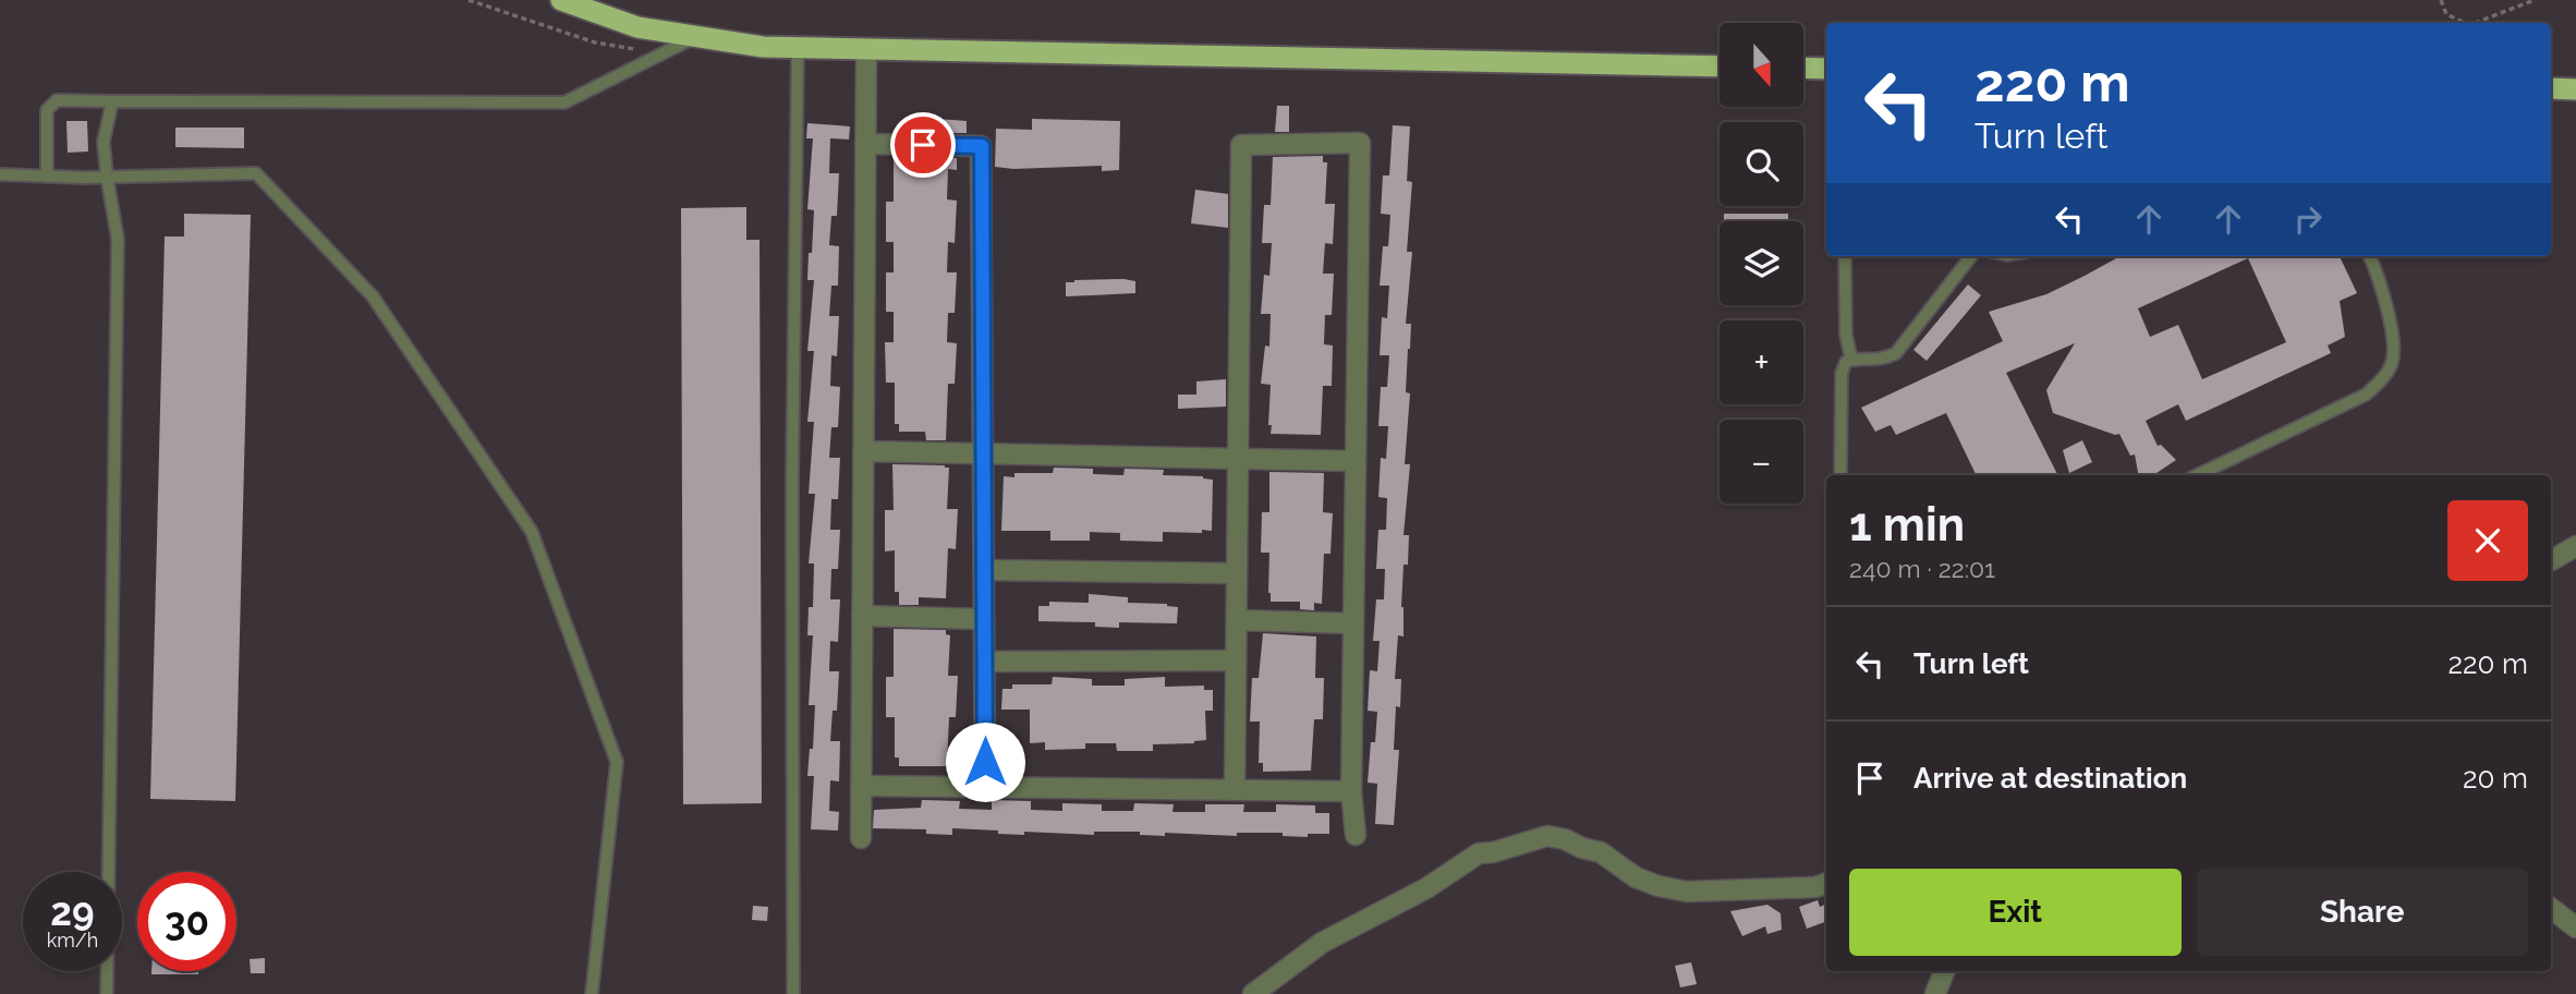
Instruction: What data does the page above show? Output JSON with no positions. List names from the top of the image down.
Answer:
{
  "north": "bottom",
  "page": {
    "map_buttons": ["+", "−"],
    "turn": ["220 m", "Turn left"],
    "heading": ["1 min", "240 m · 22:01"],
    "list": [
      {
        "name": "Turn left",
        "value": "220 m"
      },
      {
        "name": "Arrive at destination",
        "value": "20 m"
      }
    ],
    "buttons": ["Exit", "Share"],
    "speed": "29 km/h",
    "limit": "30"
  }
}
